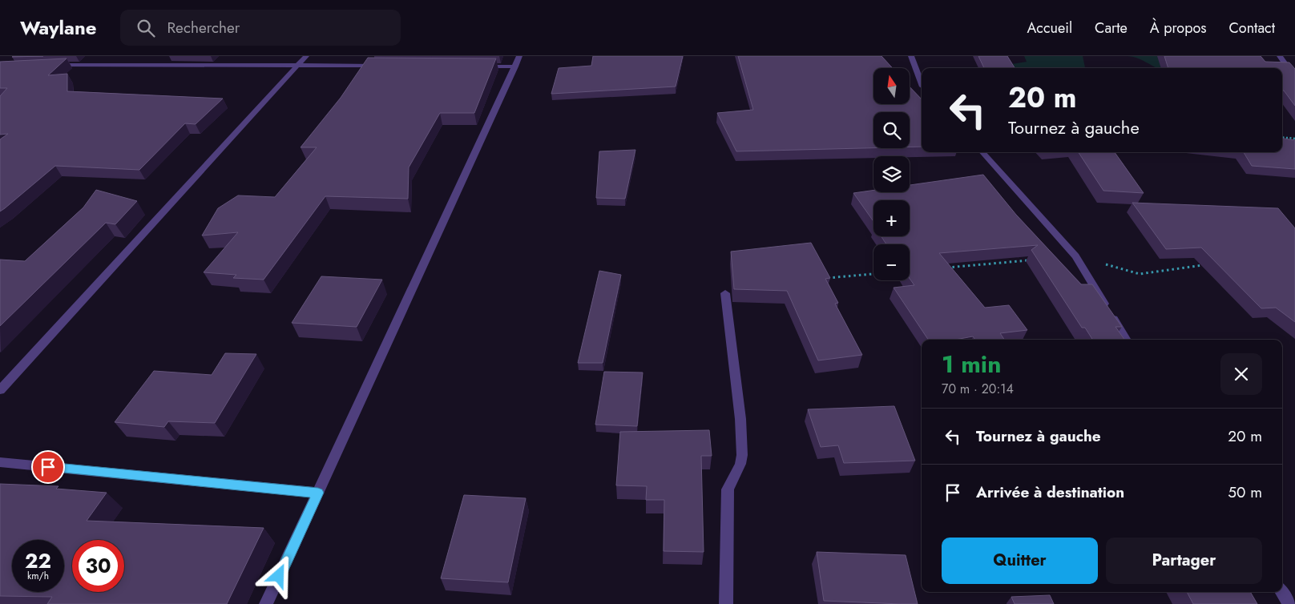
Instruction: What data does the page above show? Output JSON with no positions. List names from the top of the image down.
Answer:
{
  "north": "top",
  "page": {
    "header": "Waylane",
    "search": "Rechercher",
    "nav": [
      "Accueil",
      "Carte",
      "À propos",
      "Contact"
    ],
    "map_buttons": ["+", "−"],
    "turn": ["20 m", "Tournez à gauche"],
    "heading": ["1 min", "70 m · 20:14"],
    "list": [
      {
        "name": "Tournez à gauche",
        "value": "20 m"
      },
      {
        "name": "Arrivée à destination",
        "value": "50 m"
      }
    ],
    "buttons": ["Quitter", "Partager"],
    "speed": "22 km/h",
    "limit": "30"
  }
}
